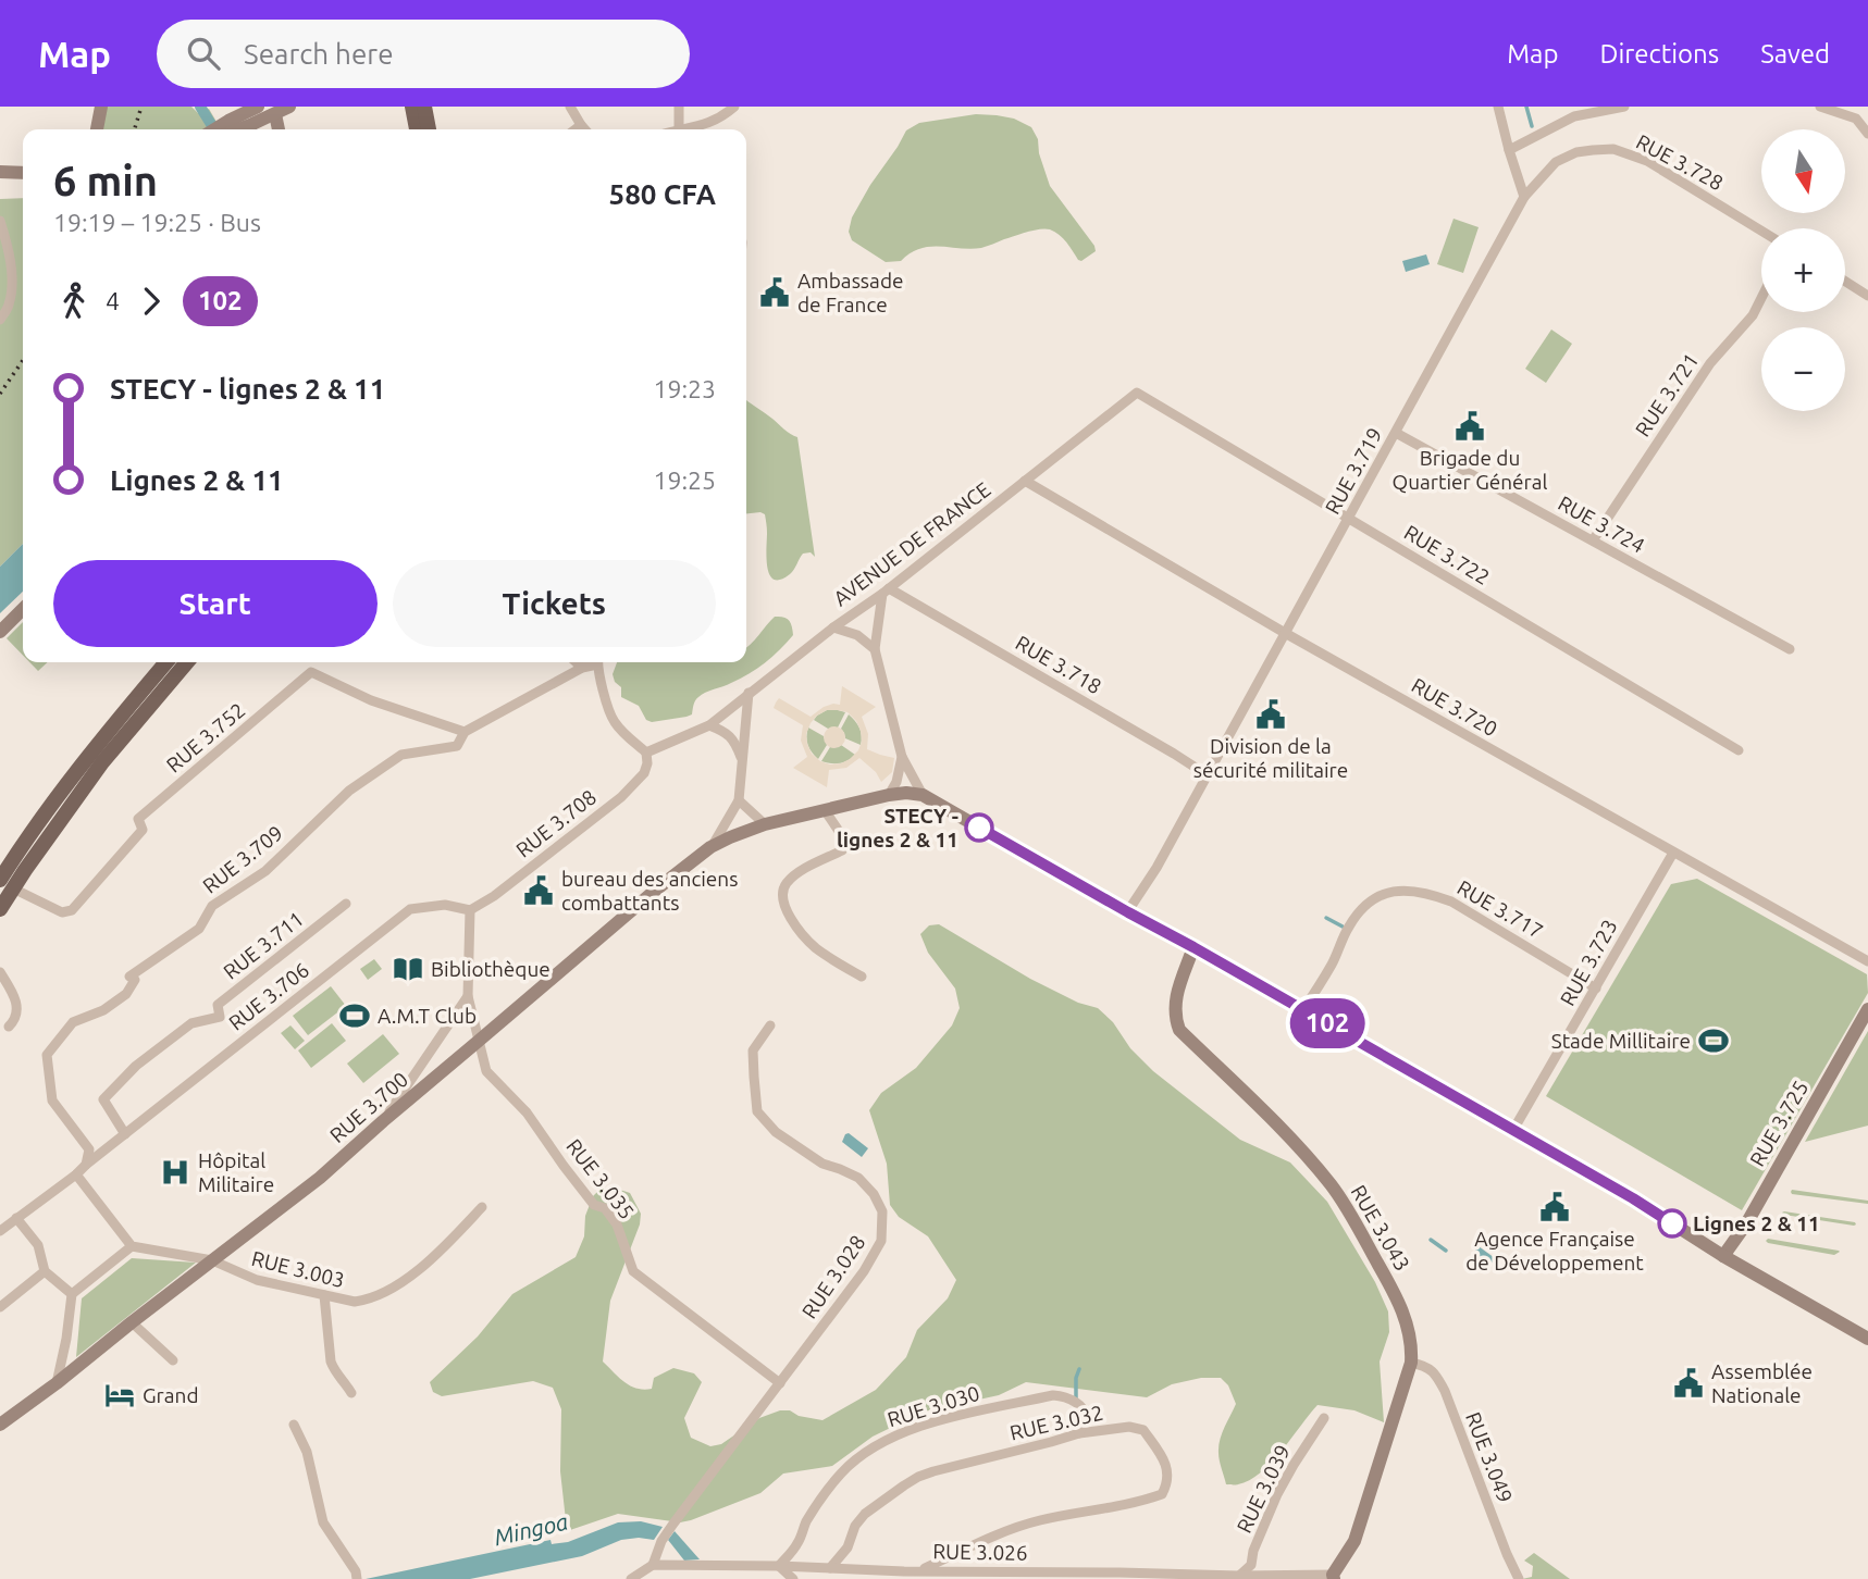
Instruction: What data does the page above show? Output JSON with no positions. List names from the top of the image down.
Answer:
{
  "streets": {
    "main road": ["RUE 3.700", "RUE 3.725", "RUE 3.043"],
    "street": [
      "RUE 3.728",
      "RUE 3.721",
      "RUE 3.719",
      "RUE 3.724",
      "AVENUE DE FRANCE",
      "RUE 3.722",
      "RUE 3.718",
      "RUE 3.720",
      "RUE 3.752",
      "RUE 3.708",
      "RUE 3.709",
      "RUE 3.717",
      "RUE 3.711",
      "RUE 3.723",
      "RUE 3.706",
      "RUE 3.035",
      "RUE 3.003",
      "RUE 3.028",
      "RUE 3.030",
      "RUE 3.032",
      "RUE 3.049",
      "RUE 3.039",
      "RUE 3.026"
    ]
  },
  "crossings": [
    ["RUE 3.728", "RUE 3.719"],
    ["RUE 3.721", "RUE 3.724"],
    ["RUE 3.719", "RUE 3.724"],
    ["RUE 3.719", "RUE 3.722"],
    ["RUE 3.719", "RUE 3.718"],
    ["RUE 3.719", "RUE 3.720"],
    ["AVENUE DE FRANCE", "RUE 3.722"],
    ["AVENUE DE FRANCE", "RUE 3.718"],
    ["AVENUE DE FRANCE", "RUE 3.720"],
    ["AVENUE DE FRANCE", "RUE 3.708"],
    ["AVENUE DE FRANCE", "RUE 3.700"],
    ["RUE 3.720", "RUE 3.723"],
    ["RUE 3.752", "RUE 3.709"],
    ["RUE 3.708", "RUE 3.706"],
    ["RUE 3.709", "RUE 3.706"],
    ["RUE 3.717", "RUE 3.723"],
    ["RUE 3.711", "RUE 3.706"],
    ["RUE 3.700", "RUE 3.035"],
    ["RUE 3.700", "RUE 3.003"],
    ["RUE 3.035", "RUE 3.028"],
    ["RUE 3.043", "RUE 3.049"],
    ["RUE 3.043", "RUE 3.026"],
    ["RUE 3.028", "RUE 3.026"],
    ["RUE 3.030", "RUE 3.032"],
    ["RUE 3.030", "RUE 3.026"],
    ["RUE 3.032", "RUE 3.026"],
    ["RUE 3.039", "RUE 3.026"]
  ],
  "water": ["Mingoa"],
  "places": {
    "public building": [
      "Ambassade de France",
      "Brigade du Quartier Général",
      "Division de la sécurité militaire",
      "bureau des anciens combattants",
      "Agence Française de Développement",
      "Assemblée Nationale"
    ],
    "other": ["STECY - lignes 2 & 11", "Lignes 2 & 11"],
    "library": ["Bibliothèque"],
    "sports": ["A.M.T Club", "Stade Millitaire"],
    "hospital": ["Hôpital Militaire"],
    "hotel": ["Grand"]
  },
  "lines": ["bus line 102"],
  "north": "bottom",
  "page": {
    "header": "Map",
    "search": "Search here",
    "nav": ["Map", "Directions", "Saved"],
    "on_map": "102",
    "map_buttons": ["+", "−"],
    "heading": ["6 min", "19:19 – 19:25 · Bus", "580 CFA"],
    "legs": ["4", "102"],
    "list": [
      {
        "name": "STECY - lignes 2 & 11",
        "value": "19:23"
      },
      {
        "name": "Lignes 2 & 11",
        "value": "19:25"
      }
    ],
    "buttons": ["Start", "Tickets"]
  }
}
